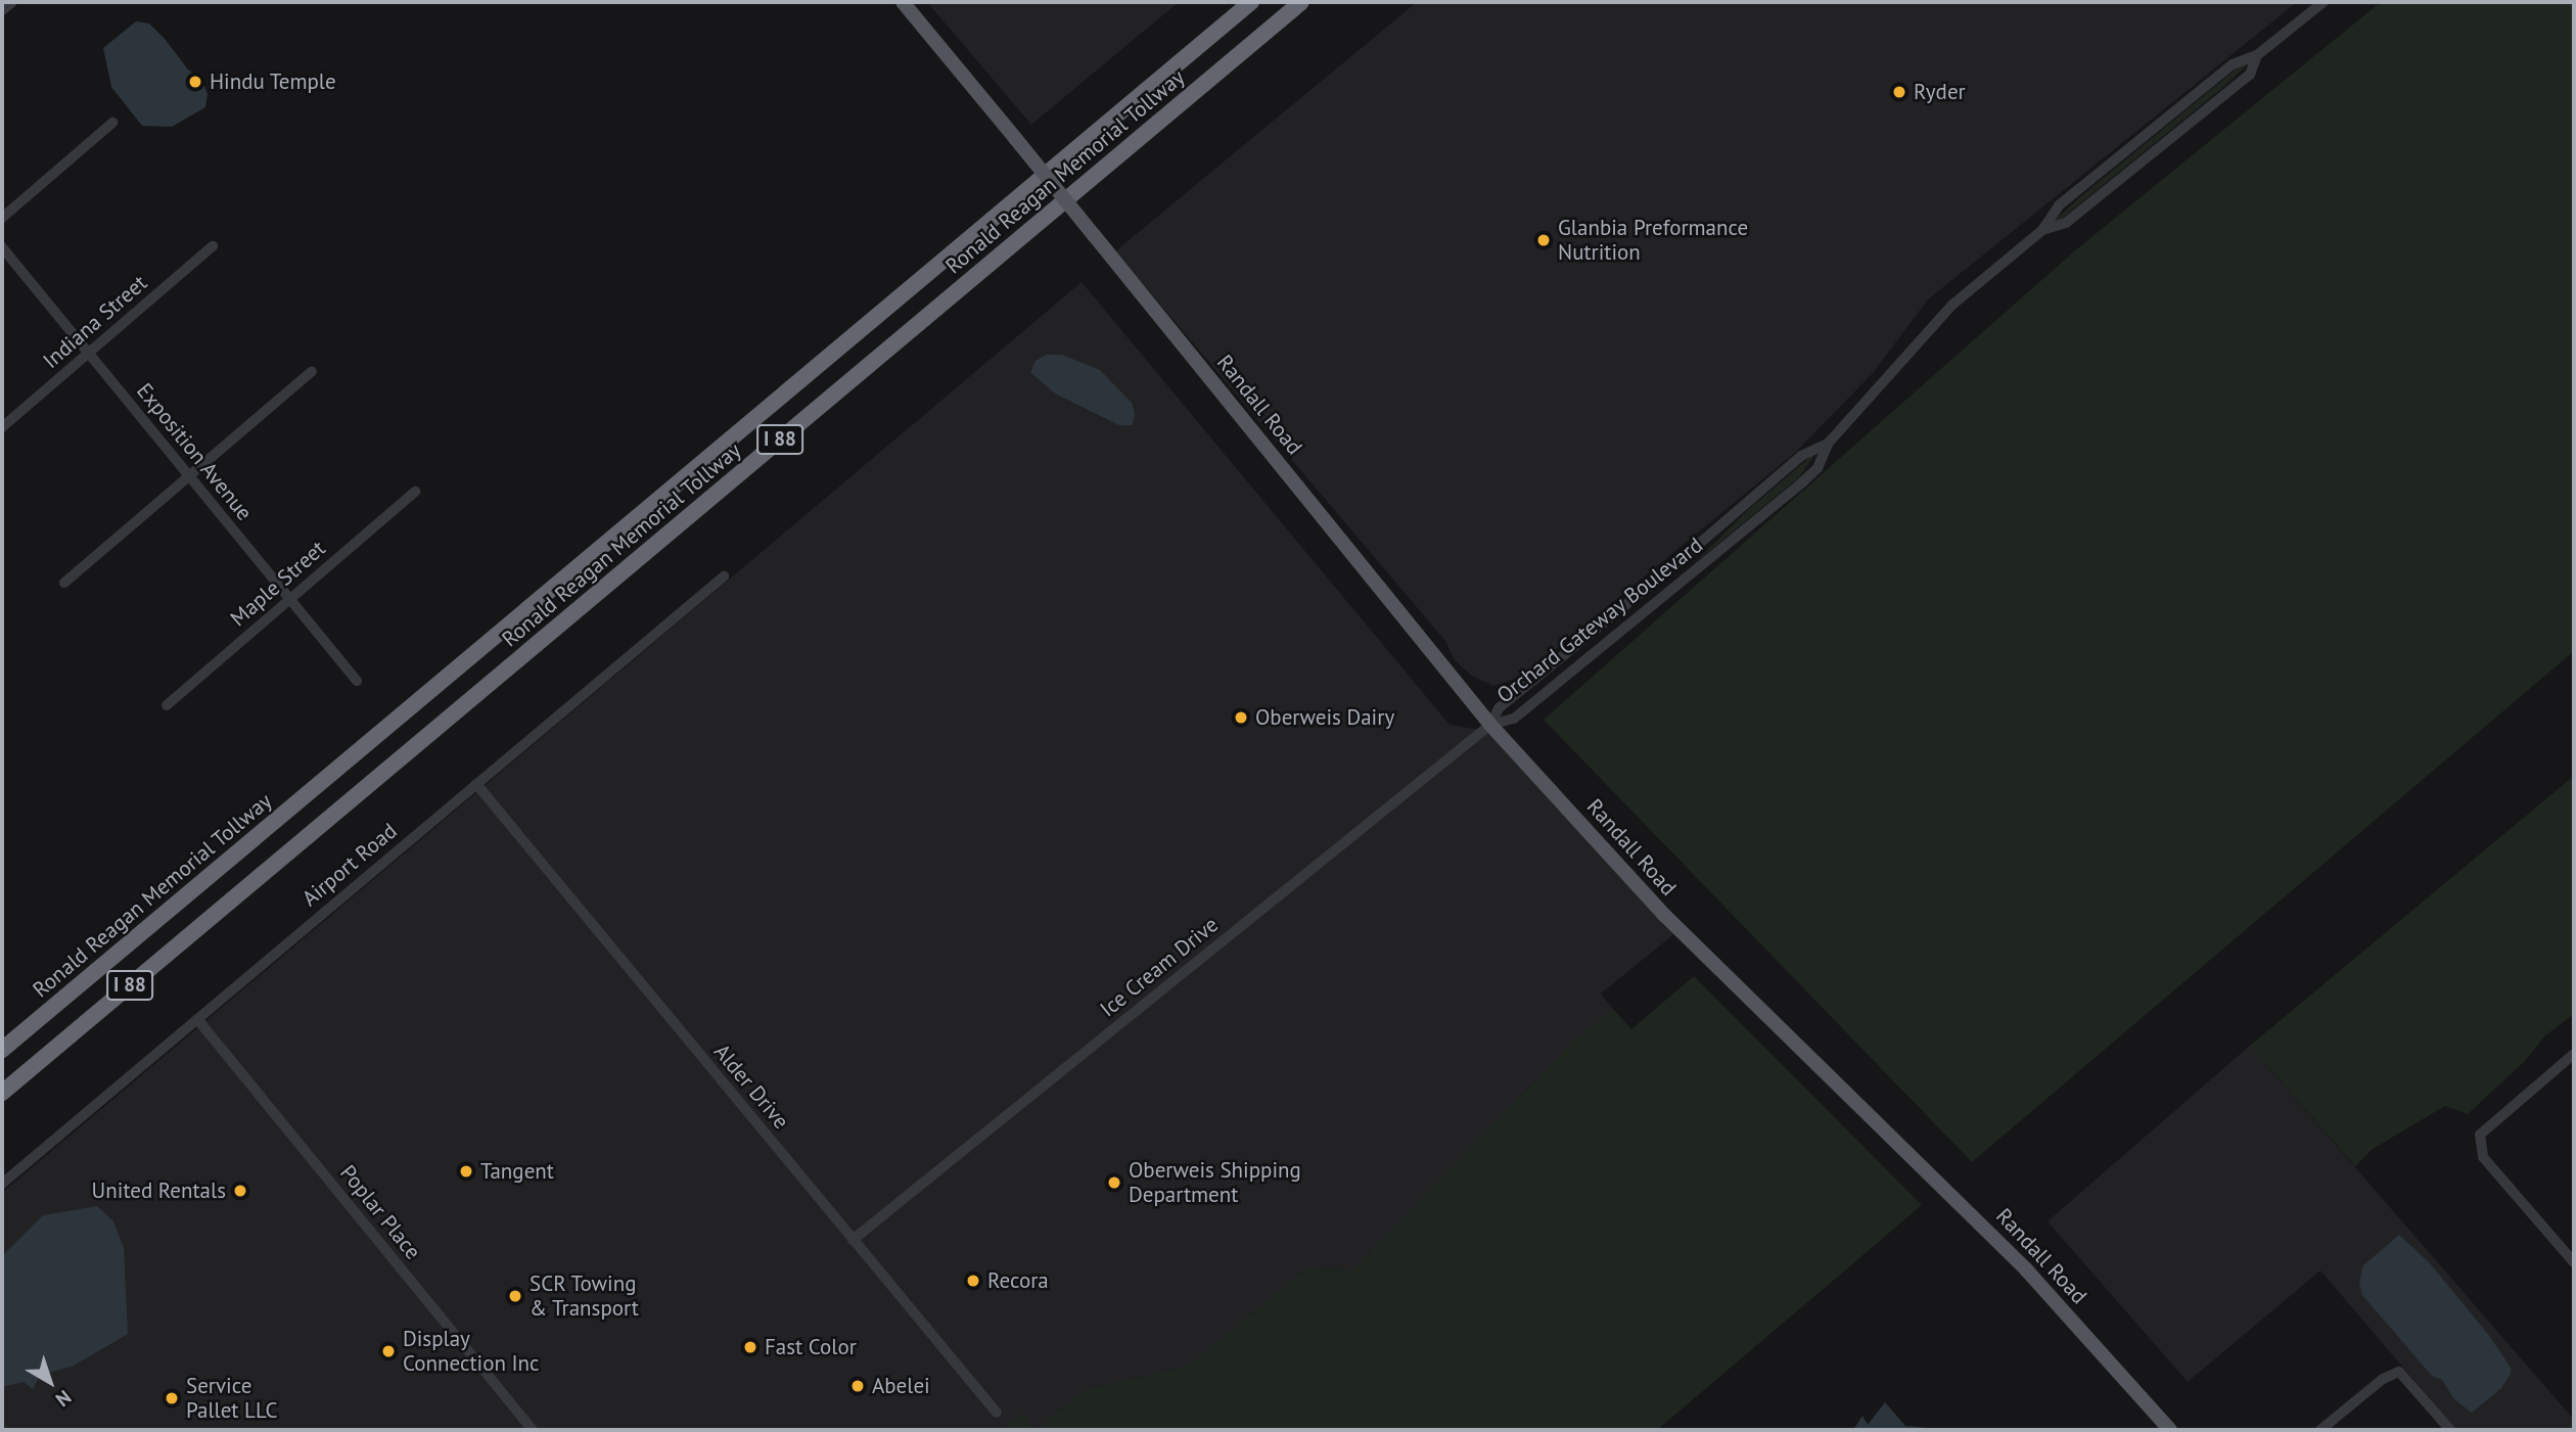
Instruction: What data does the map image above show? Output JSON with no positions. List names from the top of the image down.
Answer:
{
  "streets": {
    "highway": ["Ronald Reagan Memorial Tollway", "I 88"],
    "main road": ["Randall Road"],
    "street": [
      "Indiana Street",
      "Exposition Avenue",
      "Maple Street",
      "Orchard Gateway Boulevard",
      "Airport Road",
      "Ice Cream Drive",
      "Alder Drive",
      "Poplar Place"
    ]
  },
  "crossings": [
    ["Indiana Street", "Exposition Avenue"],
    ["Randall Road", "Orchard Gateway Boulevard"],
    ["Randall Road", "Ice Cream Drive"],
    ["Exposition Avenue", "Maple Street"],
    ["Orchard Gateway Boulevard", "Ice Cream Drive"],
    ["Airport Road", "Alder Drive"],
    ["Airport Road", "Poplar Place"],
    ["Ice Cream Drive", "Alder Drive"]
  ],
  "places": [
    "Hindu Temple",
    "Ryder",
    "Glanbia Preformance Nutrition",
    "Oberweis Dairy",
    "Tangent",
    "Oberweis Shipping Department",
    "United Rentals",
    "Recora",
    "SCR Towing & Transport",
    "Fast Color",
    "Display Connection Inc",
    "Abelei",
    "Service Pallet LLC"
  ],
  "north": "bottom right"
}
